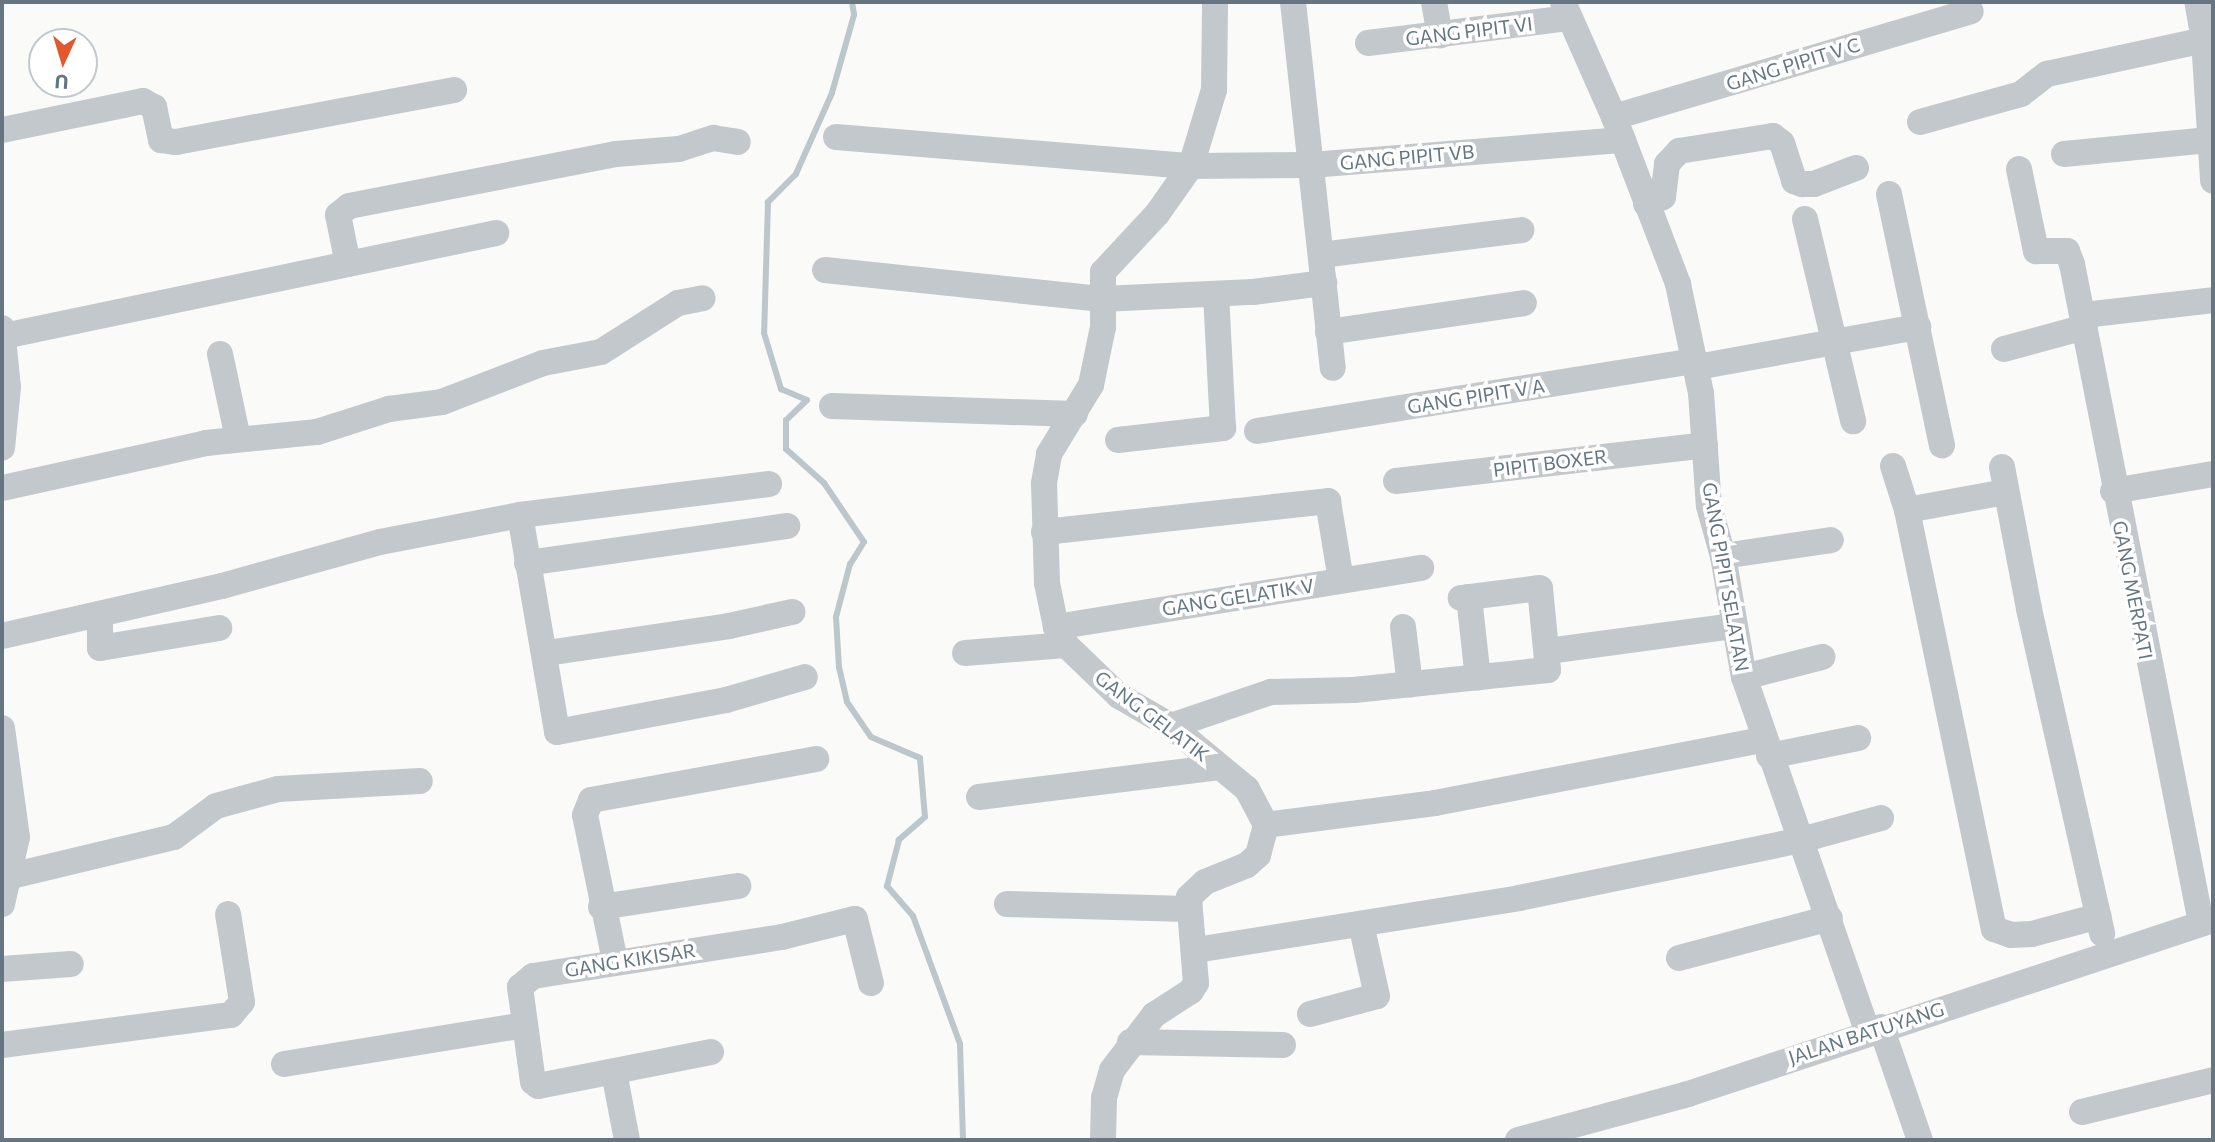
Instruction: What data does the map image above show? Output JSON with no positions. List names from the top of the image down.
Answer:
{
  "streets": {
    "street": [
      "GANG PIPIT VI",
      "GANG PIPIT V C",
      "GANG PIPIT VB",
      "GANG PIPIT V A",
      "PIPIT BOXER",
      "GANG PIPIT SELATAN",
      "GANG MERPATI",
      "GANG GELATIK V",
      "GANG GELATIK",
      "GANG KIKISAR",
      "JALAN BATUYANG"
    ]
  },
  "crossings": [
    ["GANG PIPIT VI", "GANG PIPIT SELATAN"],
    ["GANG PIPIT V C", "GANG PIPIT VB"],
    ["GANG PIPIT V C", "GANG PIPIT SELATAN"],
    ["GANG PIPIT VB", "GANG PIPIT SELATAN"],
    ["GANG PIPIT V A", "GANG PIPIT SELATAN"],
    ["PIPIT BOXER", "GANG PIPIT SELATAN"],
    ["GANG PIPIT SELATAN", "JALAN BATUYANG"],
    ["GANG MERPATI", "JALAN BATUYANG"],
    ["GANG GELATIK V", "GANG GELATIK"]
  ],
  "north": "bottom"
}
